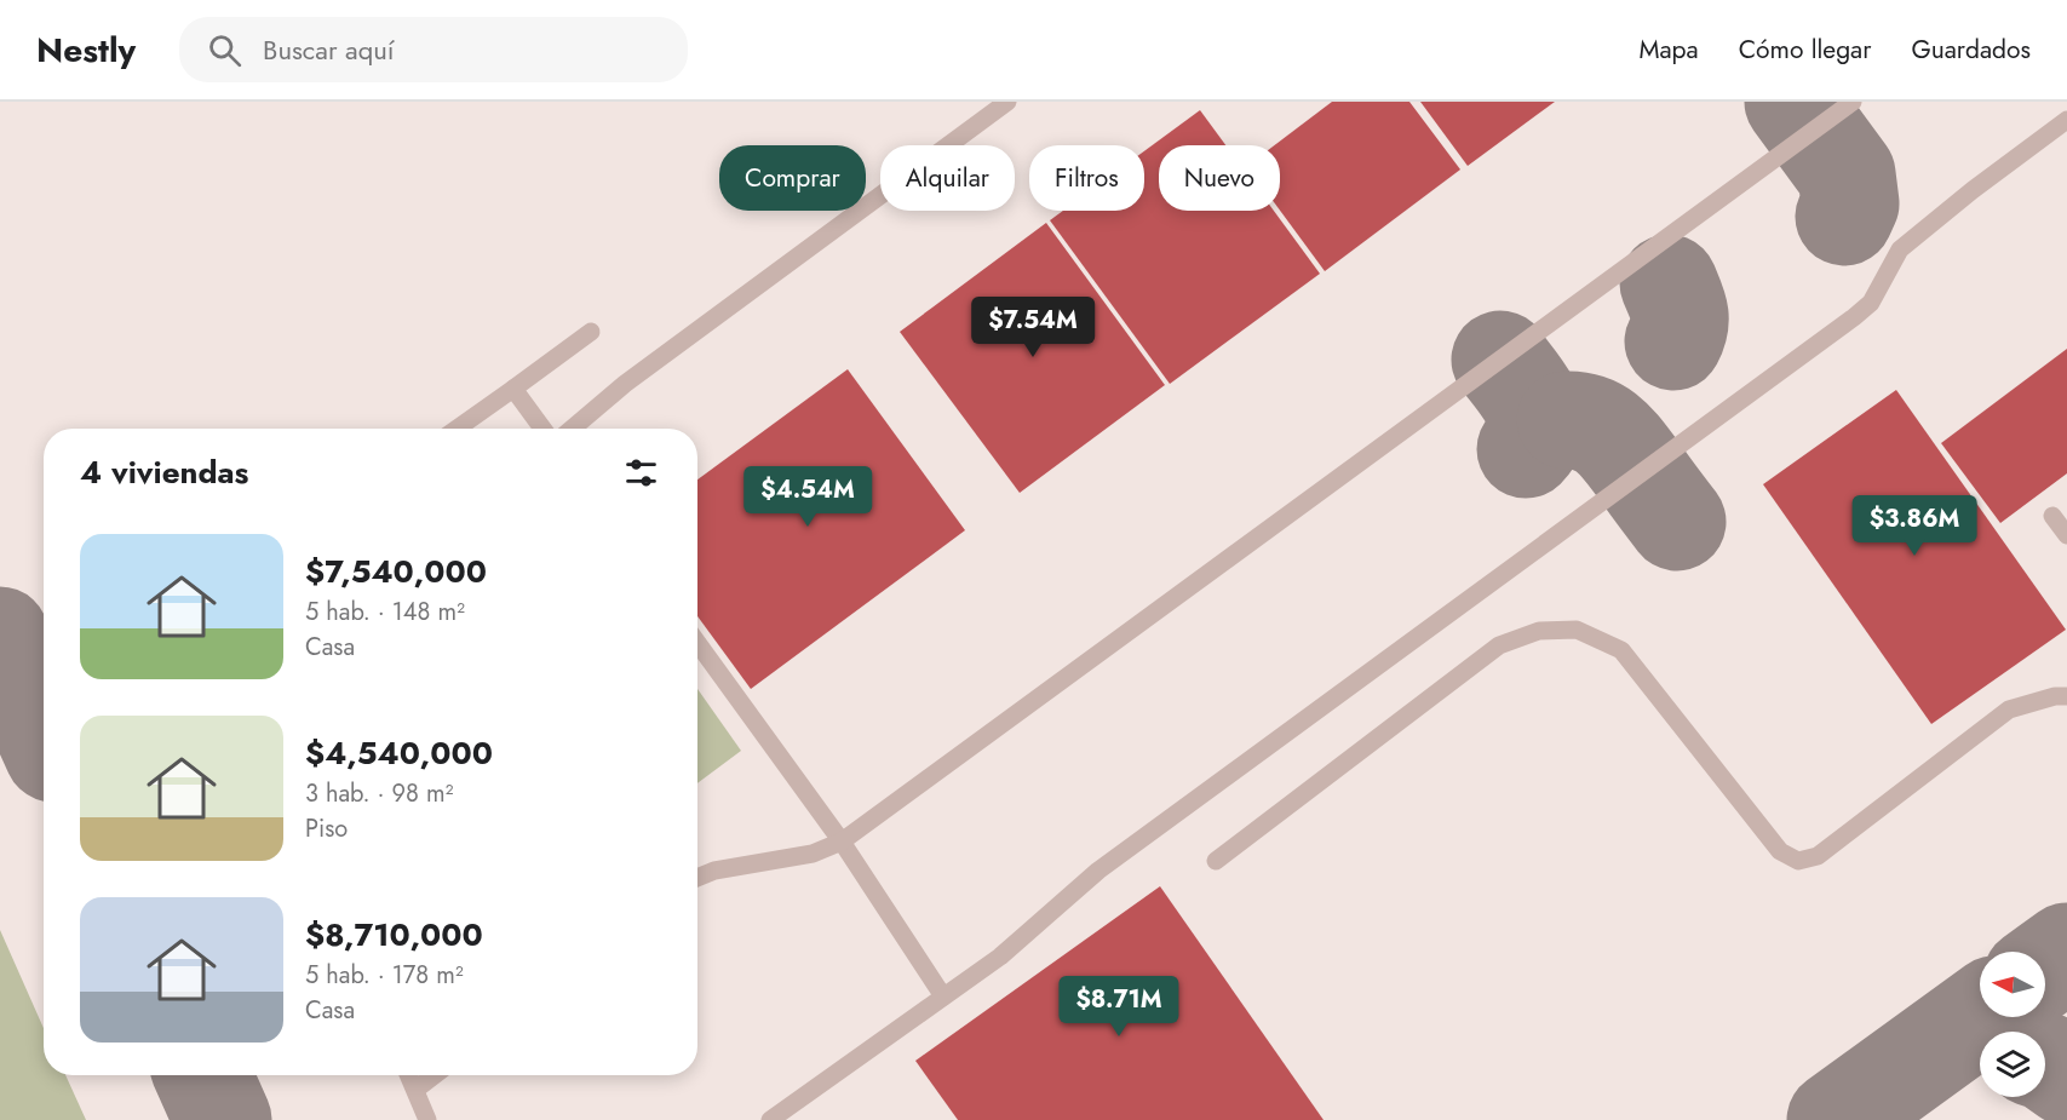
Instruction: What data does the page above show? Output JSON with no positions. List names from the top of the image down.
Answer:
{
  "north": "left",
  "page": {
    "header": "Nestly",
    "search": "Buscar aquí",
    "nav": ["Mapa", "Cómo llegar", "Guardados"],
    "chip": [
      "Comprar",
      "Alquilar",
      "Filtros",
      "Nuevo"
    ],
    "price": [
      "$7.54M",
      "$4.54M",
      "$3.86M",
      "$8.71M"
    ],
    "heading": "4 viviendas",
    "list": [
      {
        "name": "$7,540,000",
        "note": "5 hab. · 148 m² · Casa"
      },
      {
        "name": "$4,540,000",
        "note": "3 hab. · 98 m² · Piso"
      },
      {
        "name": "$8,710,000",
        "note": "5 hab. · 178 m² · Casa"
      }
    ]
  }
}
